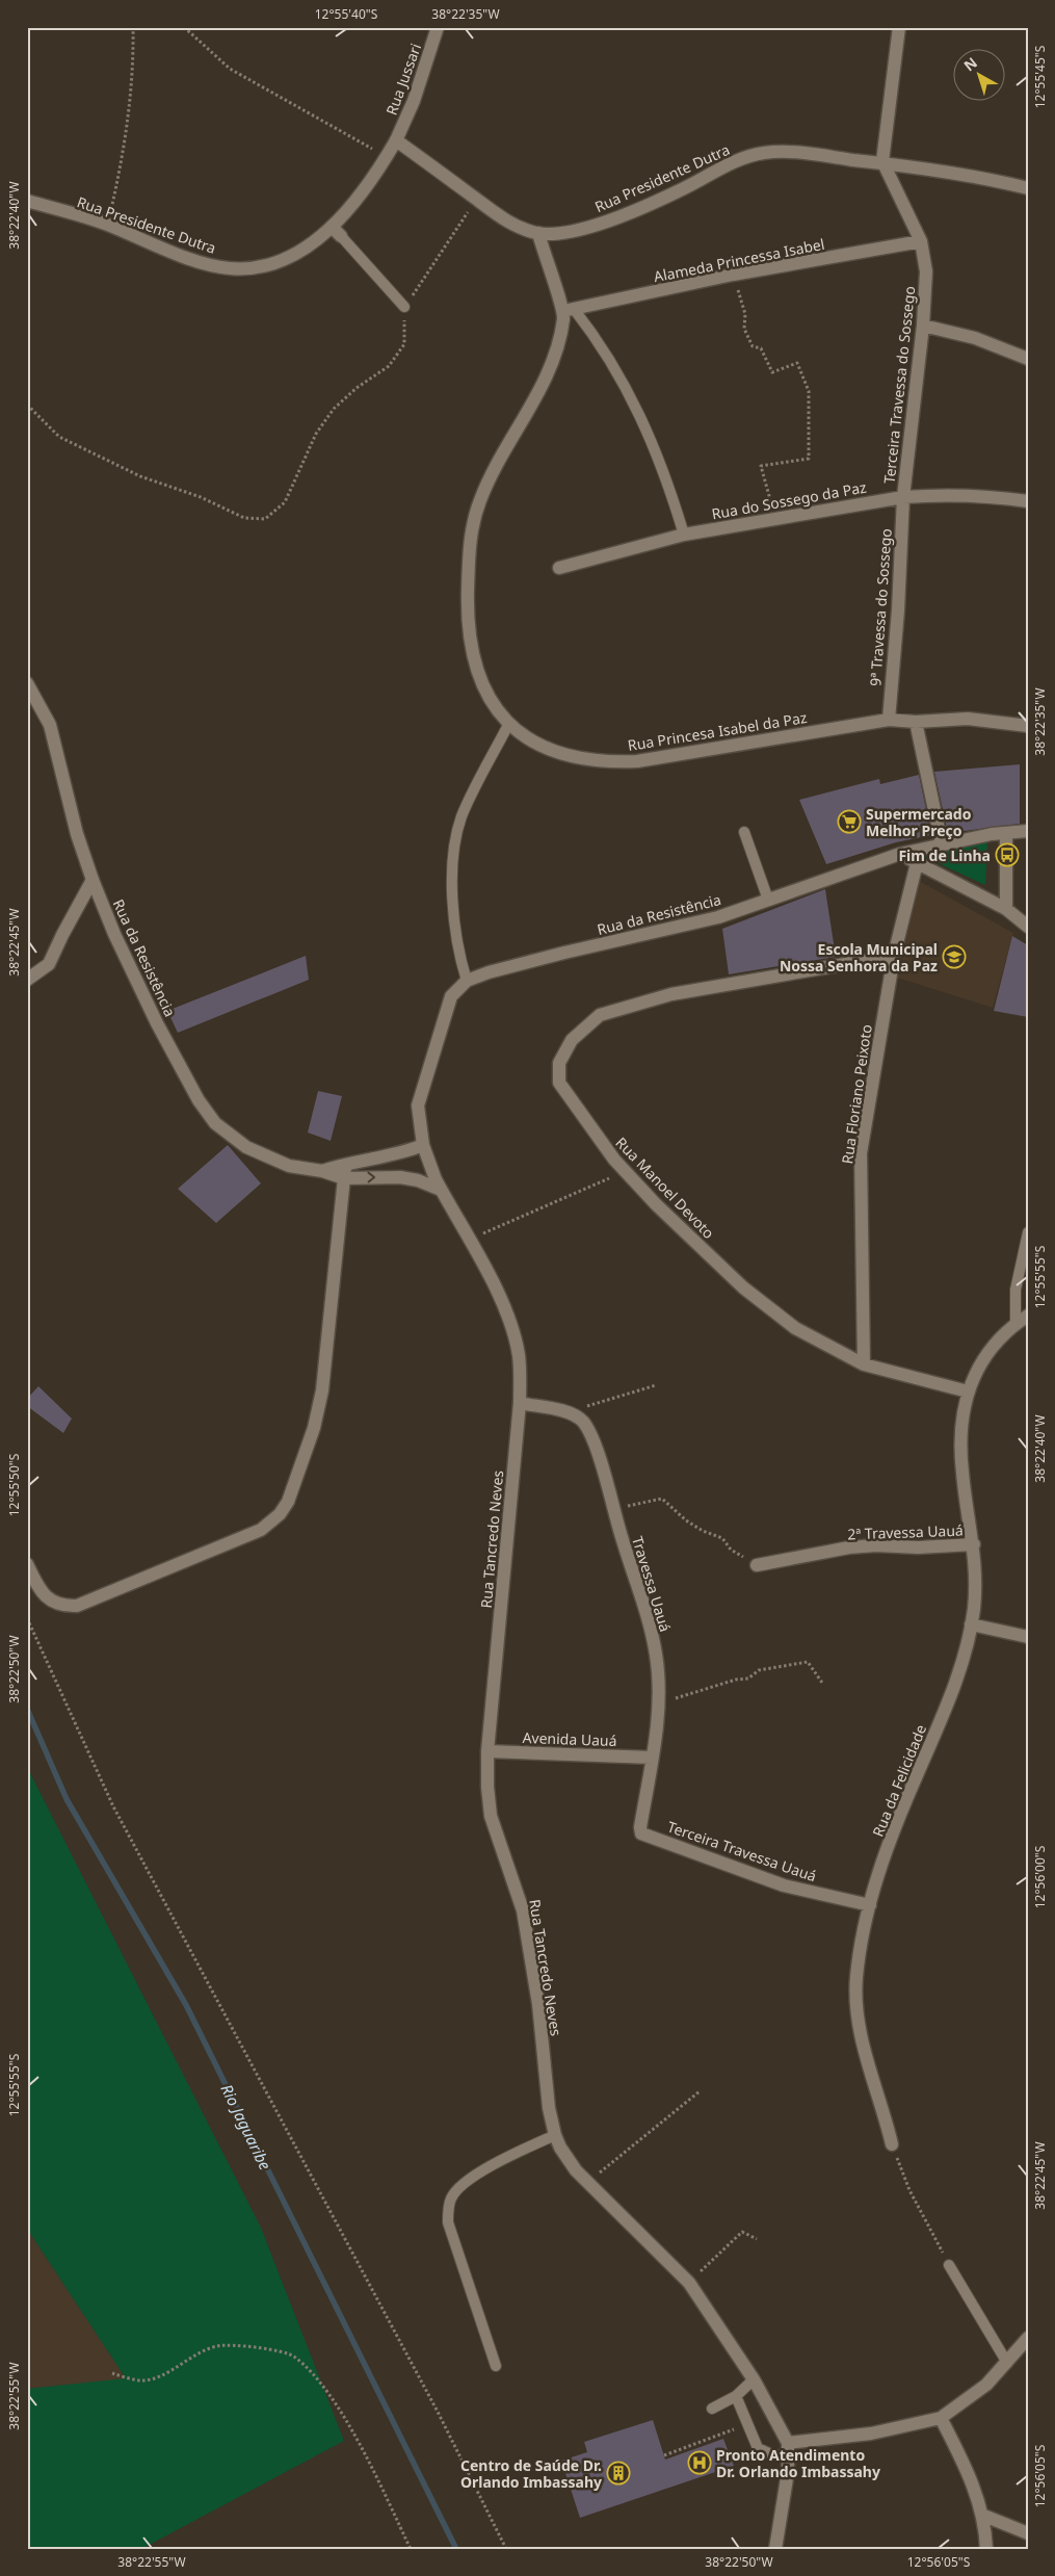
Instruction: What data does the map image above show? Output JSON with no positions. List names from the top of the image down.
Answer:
{
  "streets": {
    "street": [
      "Rua Jussari",
      "Rua Presidente Dutra",
      "Alameda Princessa Isabel",
      "Terceira Travessa do Sossego",
      "Rua do Sossego da Paz",
      "9ª Travessa do Sossego",
      "Rua Princesa Isabel da Paz",
      "Rua da Resistência",
      "Rua Floriano Peixoto",
      "Rua Manoel Devoto",
      "2ª Travessa Uauá",
      "Rua Tancredo Neves",
      "Travessa Uauá",
      "Avenida Uauá",
      "Rua da Felicidade",
      "Terceira Travessa Uauá"
    ]
  },
  "crossings": [
    ["Rua Jussari", "Rua Presidente Dutra"],
    ["Rua Presidente Dutra", "Terceira Travessa do Sossego"],
    ["Rua Presidente Dutra", "Rua Princesa Isabel da Paz"],
    ["Alameda Princessa Isabel", "Terceira Travessa do Sossego"],
    ["Alameda Princessa Isabel", "Rua Princesa Isabel da Paz"],
    ["Terceira Travessa do Sossego", "Rua do Sossego da Paz"],
    ["Terceira Travessa do Sossego", "9ª Travessa do Sossego"],
    ["Rua do Sossego da Paz", "9ª Travessa do Sossego"],
    ["9ª Travessa do Sossego", "Rua Princesa Isabel da Paz"],
    ["Rua da Resistência", "Rua Tancredo Neves"],
    ["Rua Floriano Peixoto", "Rua Manoel Devoto"],
    ["Rua Manoel Devoto", "Rua da Felicidade"],
    ["2ª Travessa Uauá", "Rua da Felicidade"],
    ["Rua Tancredo Neves", "Avenida Uauá"],
    ["Travessa Uauá", "Avenida Uauá"],
    ["Travessa Uauá", "Terceira Travessa Uauá"],
    ["Rua da Felicidade", "Terceira Travessa Uauá"]
  ],
  "water": ["Rio Jaguaribe"],
  "places": {
    "supermarket": ["Supermercado Melhor Preço"],
    "bus stop": ["Fim de Linha"],
    "school or university": ["Escola Municipal Nossa Senhora da Paz"],
    "hospital": ["Pronto Atendimento Dr. Orlando Imbassahy"],
    "building": ["Centro de Saúde Dr. Orlando Imbassahy"]
  },
  "north": "top left",
  "coordinates": [
    "12°55'40\"S",
    "38°22'35\"W",
    "12°55'45\"S",
    "38°22'40\"W",
    "38°22'45\"W",
    "12°55'55\"S",
    "12°55'50\"S",
    "38°22'50\"W",
    "12°56'00\"S",
    "38°22'55\"W",
    "12°56'05\"S"
  ]
}
